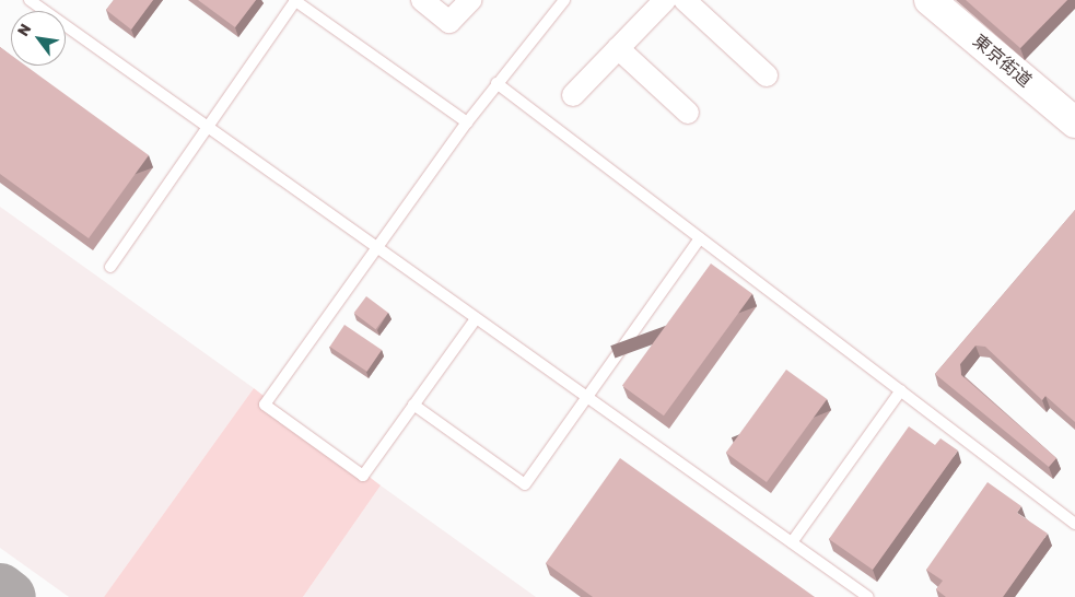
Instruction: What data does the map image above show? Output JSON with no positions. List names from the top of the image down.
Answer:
{
  "streets": {
    "highway": ["東京街道"]
  },
  "north": "top left"
}
